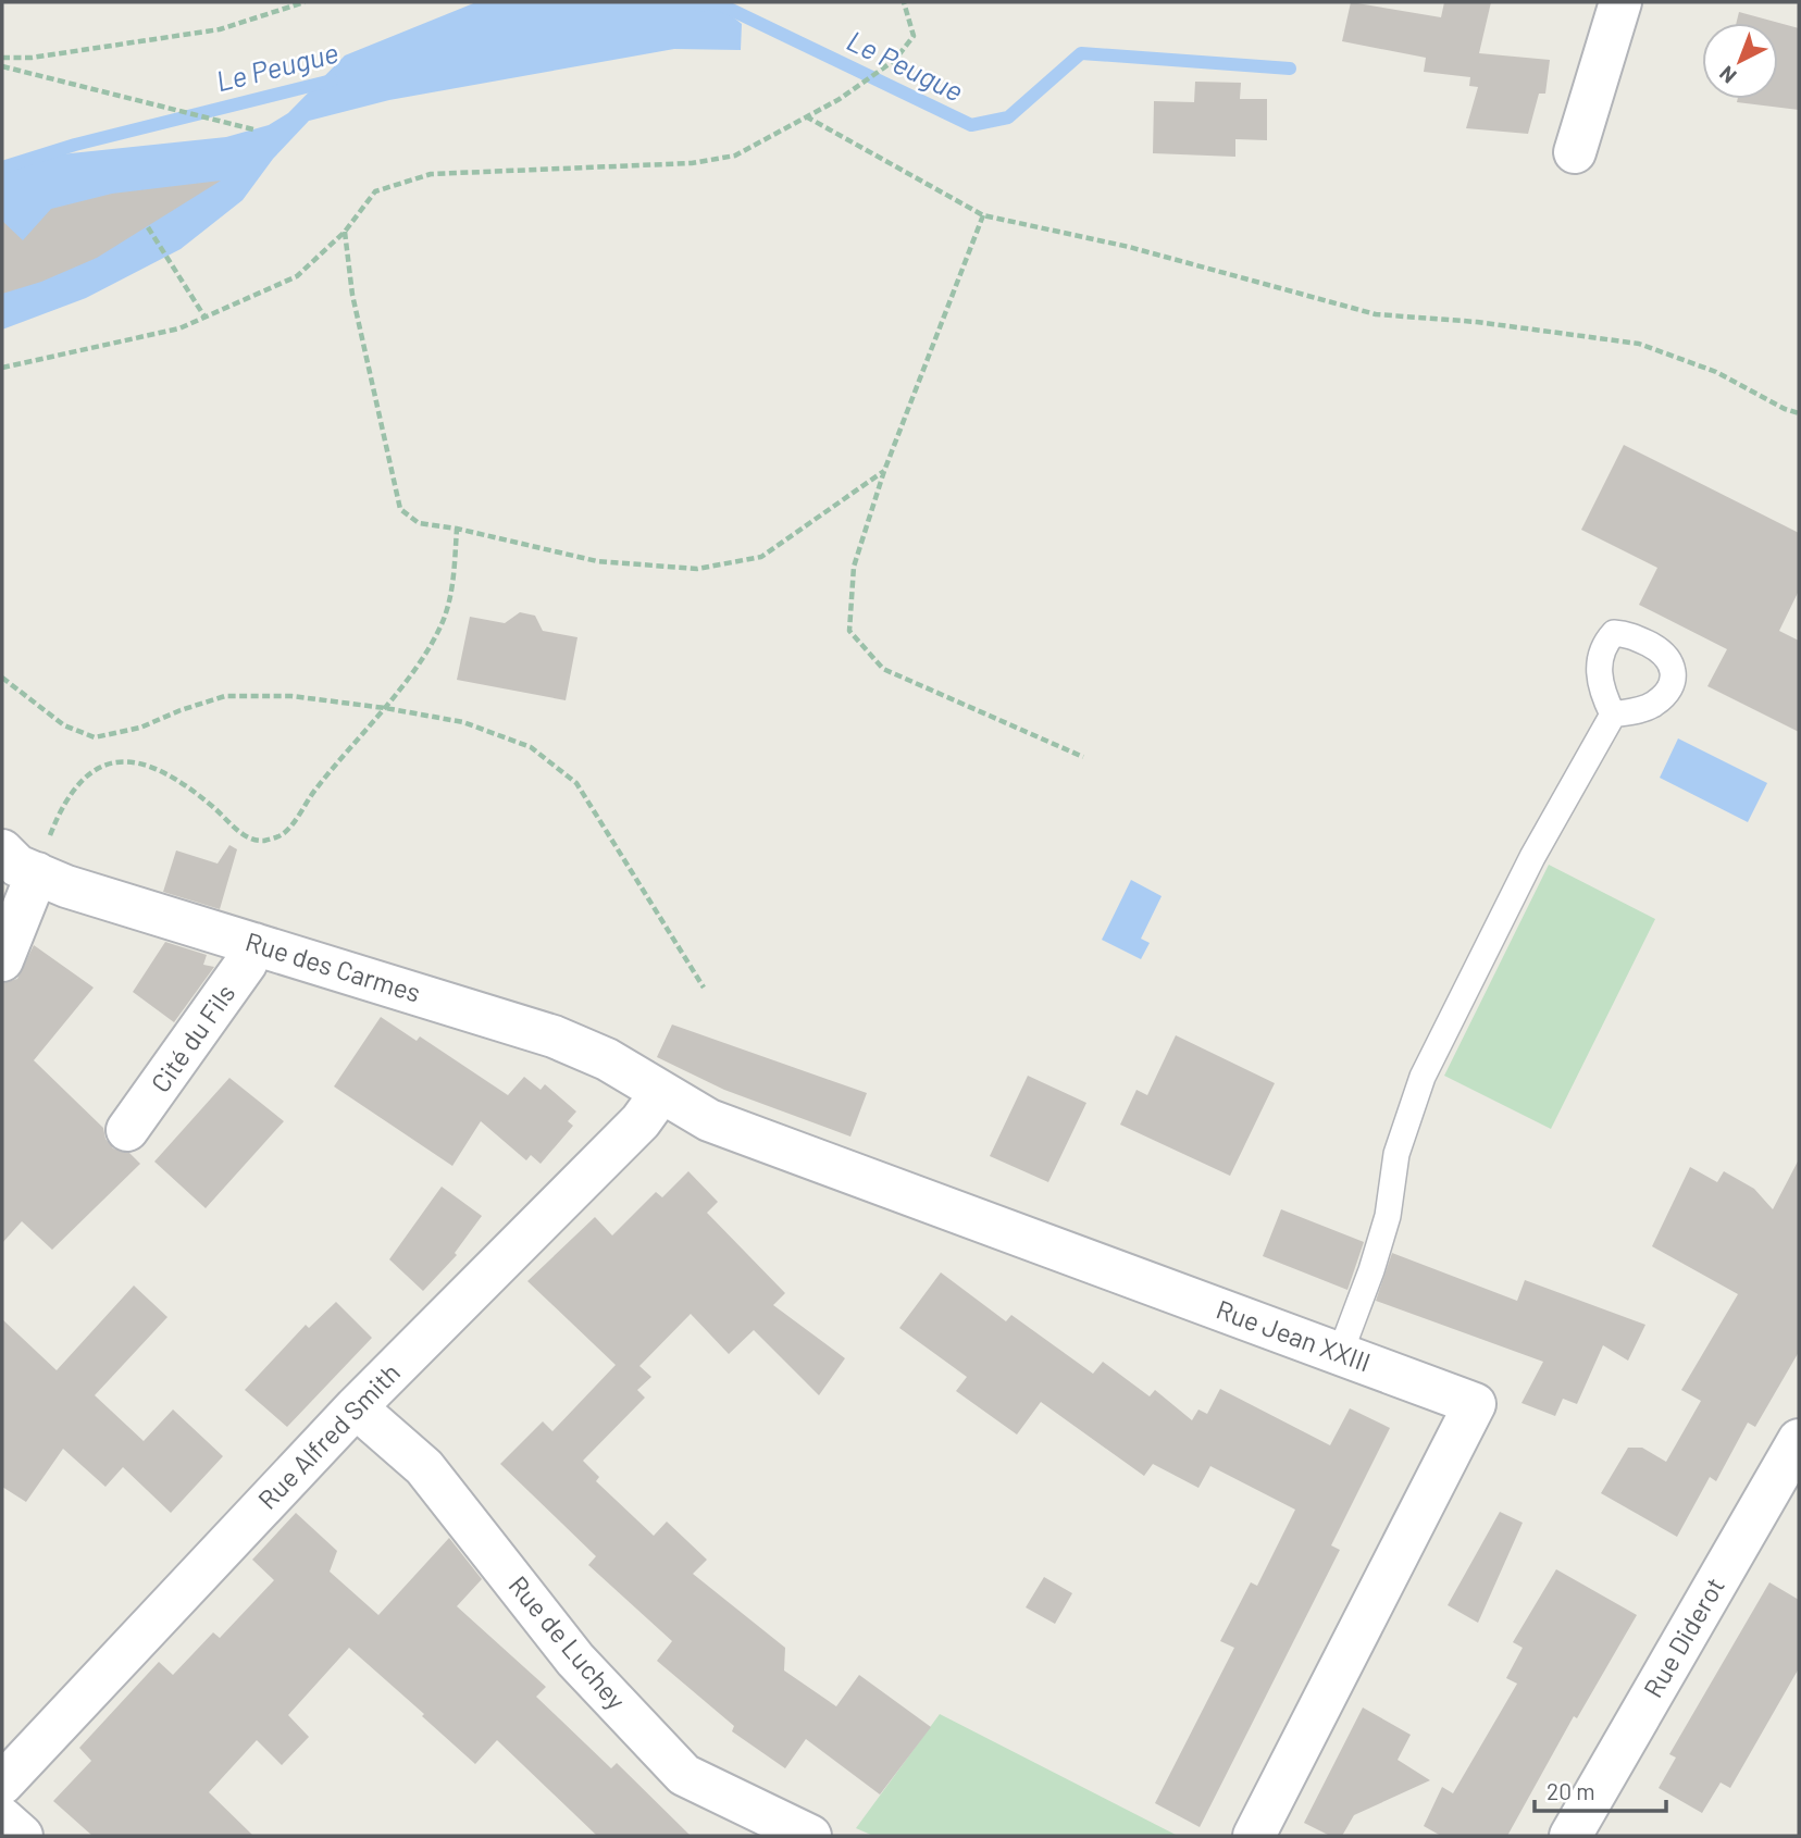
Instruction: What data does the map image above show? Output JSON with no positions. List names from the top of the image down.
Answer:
{
  "streets": {
    "street": [
      "Rue des Carmes",
      "Cité du Fils",
      "Rue Jean XXIII",
      "Rue Alfred Smith",
      "Rue Diderot",
      "Rue de Luchey"
    ]
  },
  "crossings": [
    ["Rue des Carmes", "Cité du Fils"],
    ["Rue des Carmes", "Rue Jean XXIII"],
    ["Rue des Carmes", "Rue Alfred Smith"],
    ["Rue Jean XXIII", "Rue Alfred Smith"],
    ["Rue Alfred Smith", "Rue de Luchey"]
  ],
  "water": ["Le Peugue"],
  "scale_bar": "20 m",
  "north": "bottom left"
}
